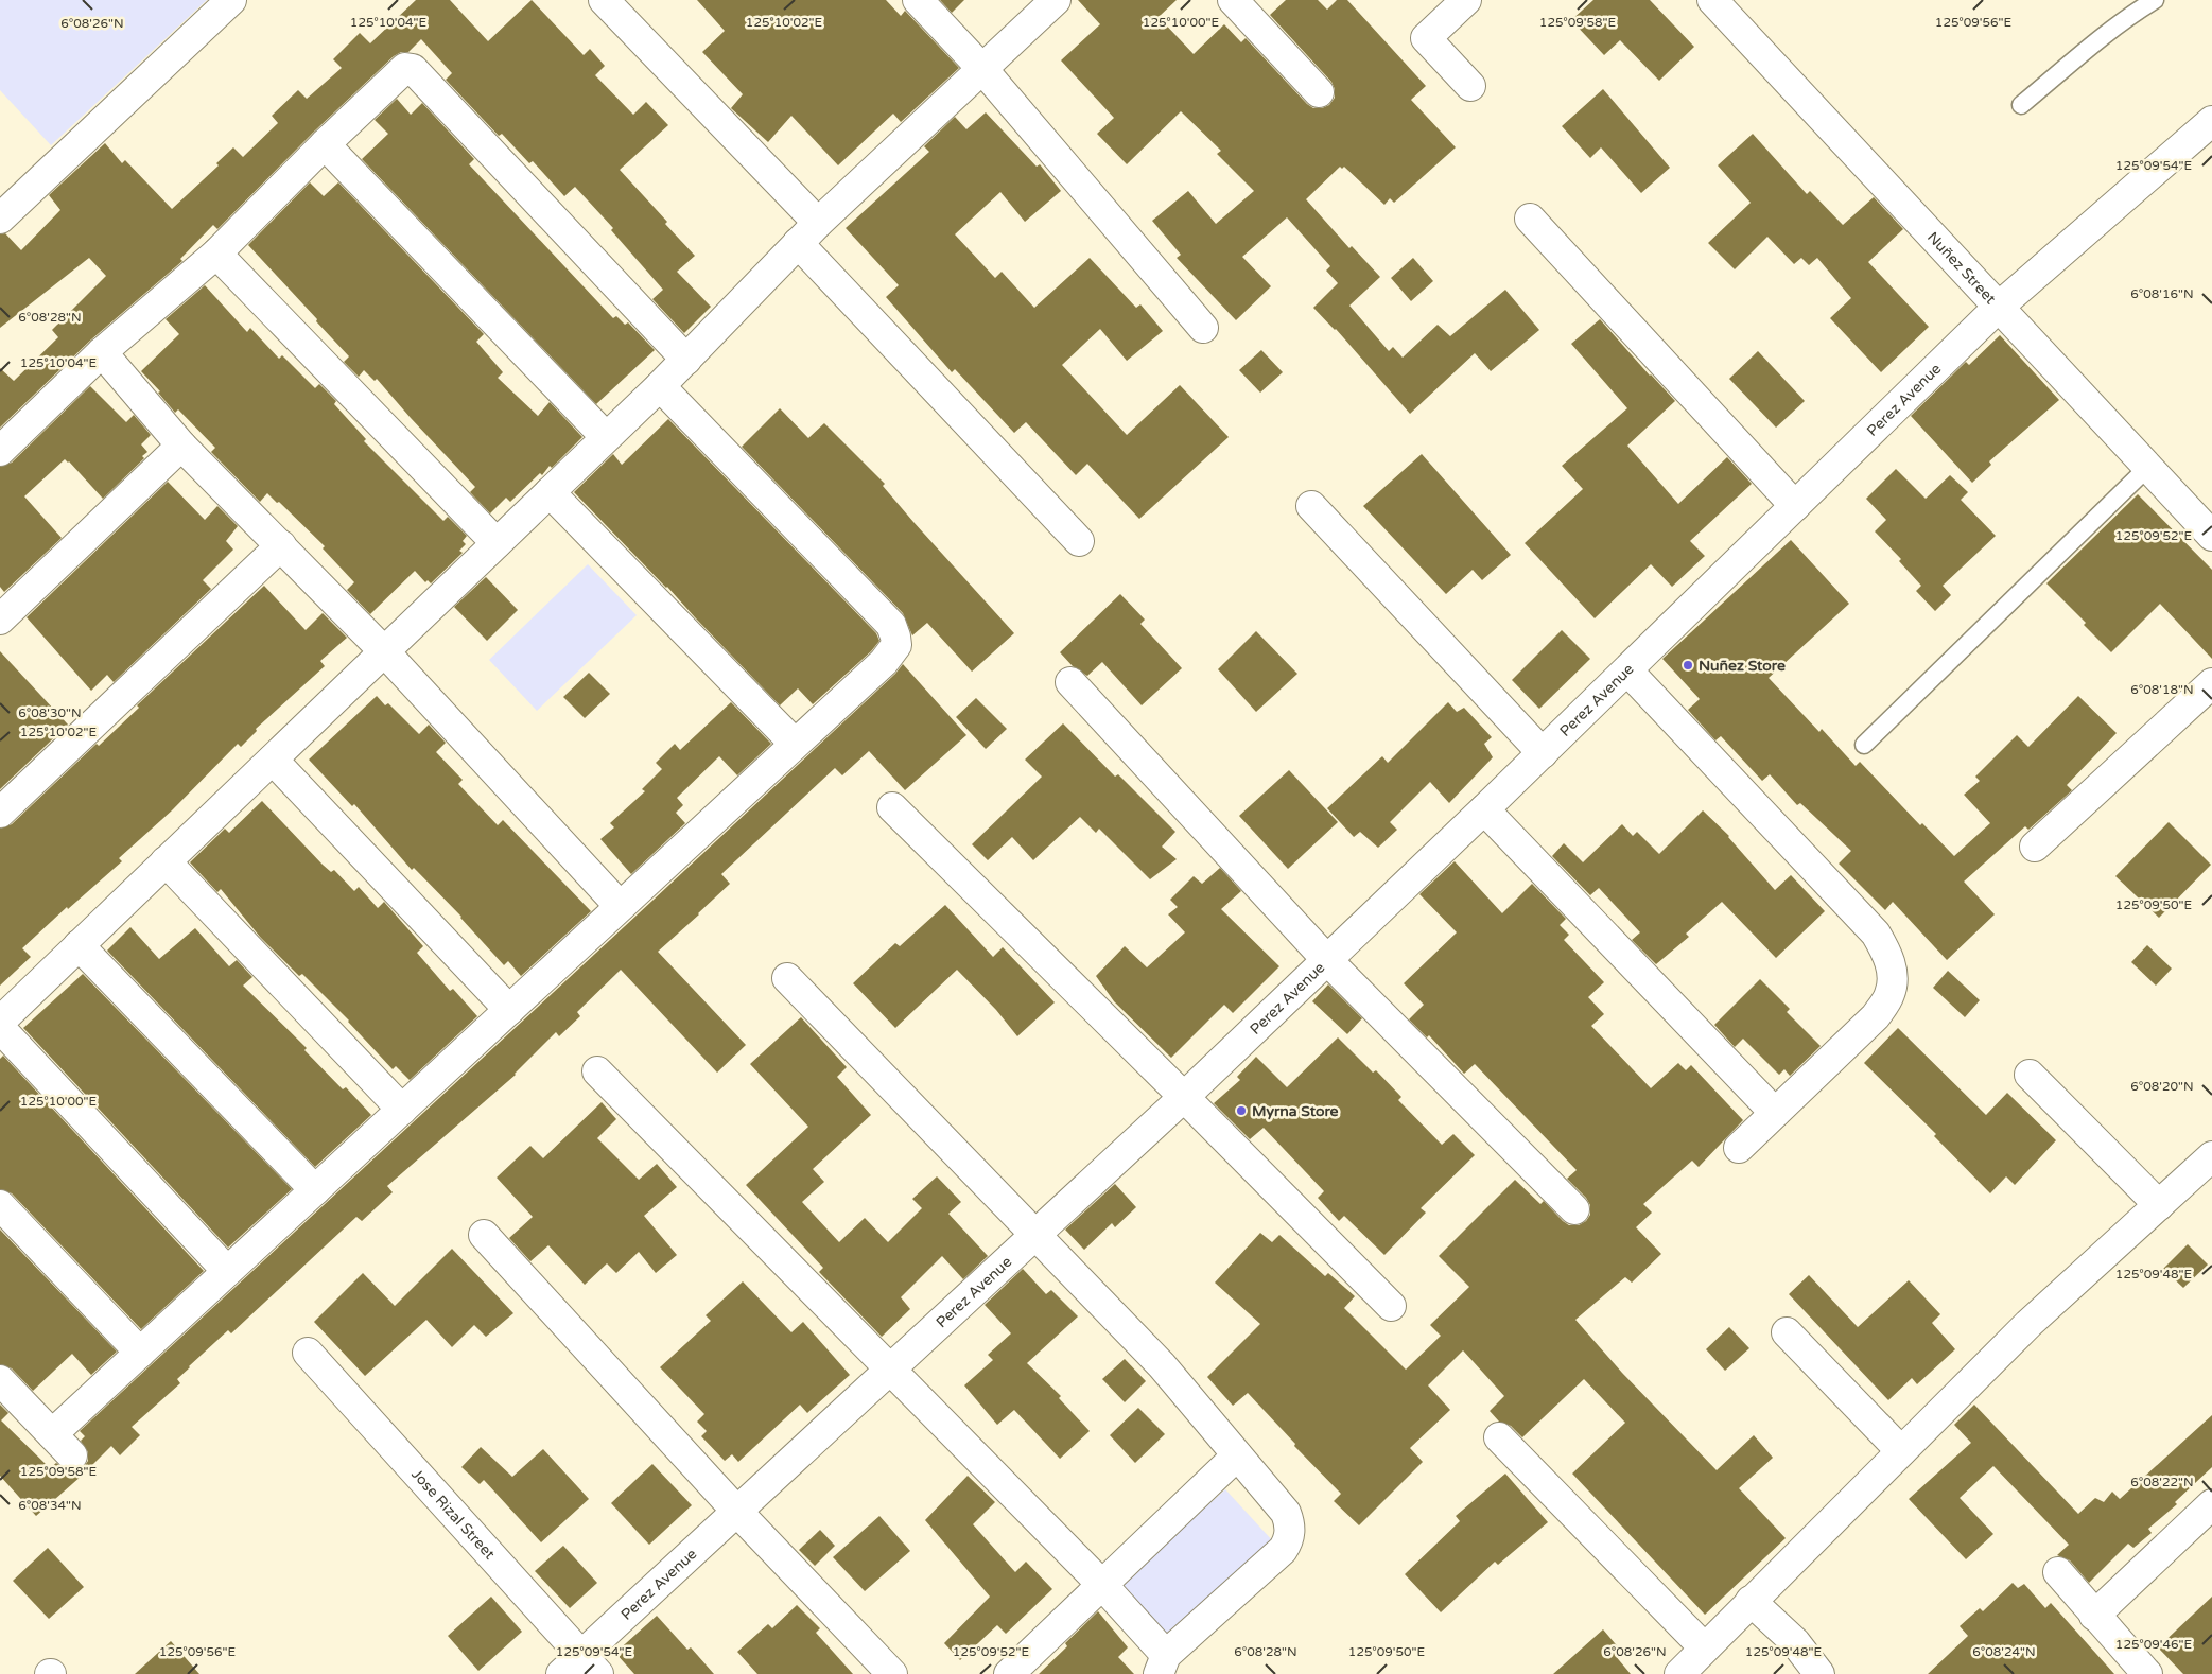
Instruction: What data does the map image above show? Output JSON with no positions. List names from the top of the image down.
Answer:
{
  "streets": {
    "street": ["Nuñez Street", "Perez Avenue", "Jose Rizal Street"]
  },
  "crossings": [
    ["Nuñez Street", "Perez Avenue"],
    ["Perez Avenue", "Jose Rizal Street"]
  ],
  "places": ["Nuñez Store", "Myrna Store"],
  "coordinates": [
    "125°10'04\"E",
    "125°10'02\"E",
    "125°10'00\"E",
    "125°09'58\"E",
    "125°09'56\"E",
    "6°08'26\"N",
    "125°09'54\"E",
    "6°08'16\"N",
    "6°08'28\"N",
    "125°09'52\"E",
    "6°08'18\"N",
    "6°08'30\"N",
    "125°09'50\"E",
    "6°08'20\"N",
    "125°09'48\"E",
    "6°08'22\"N",
    "6°08'34\"N",
    "125°09'46\"E",
    "6°08'24\"N"
  ]
}
